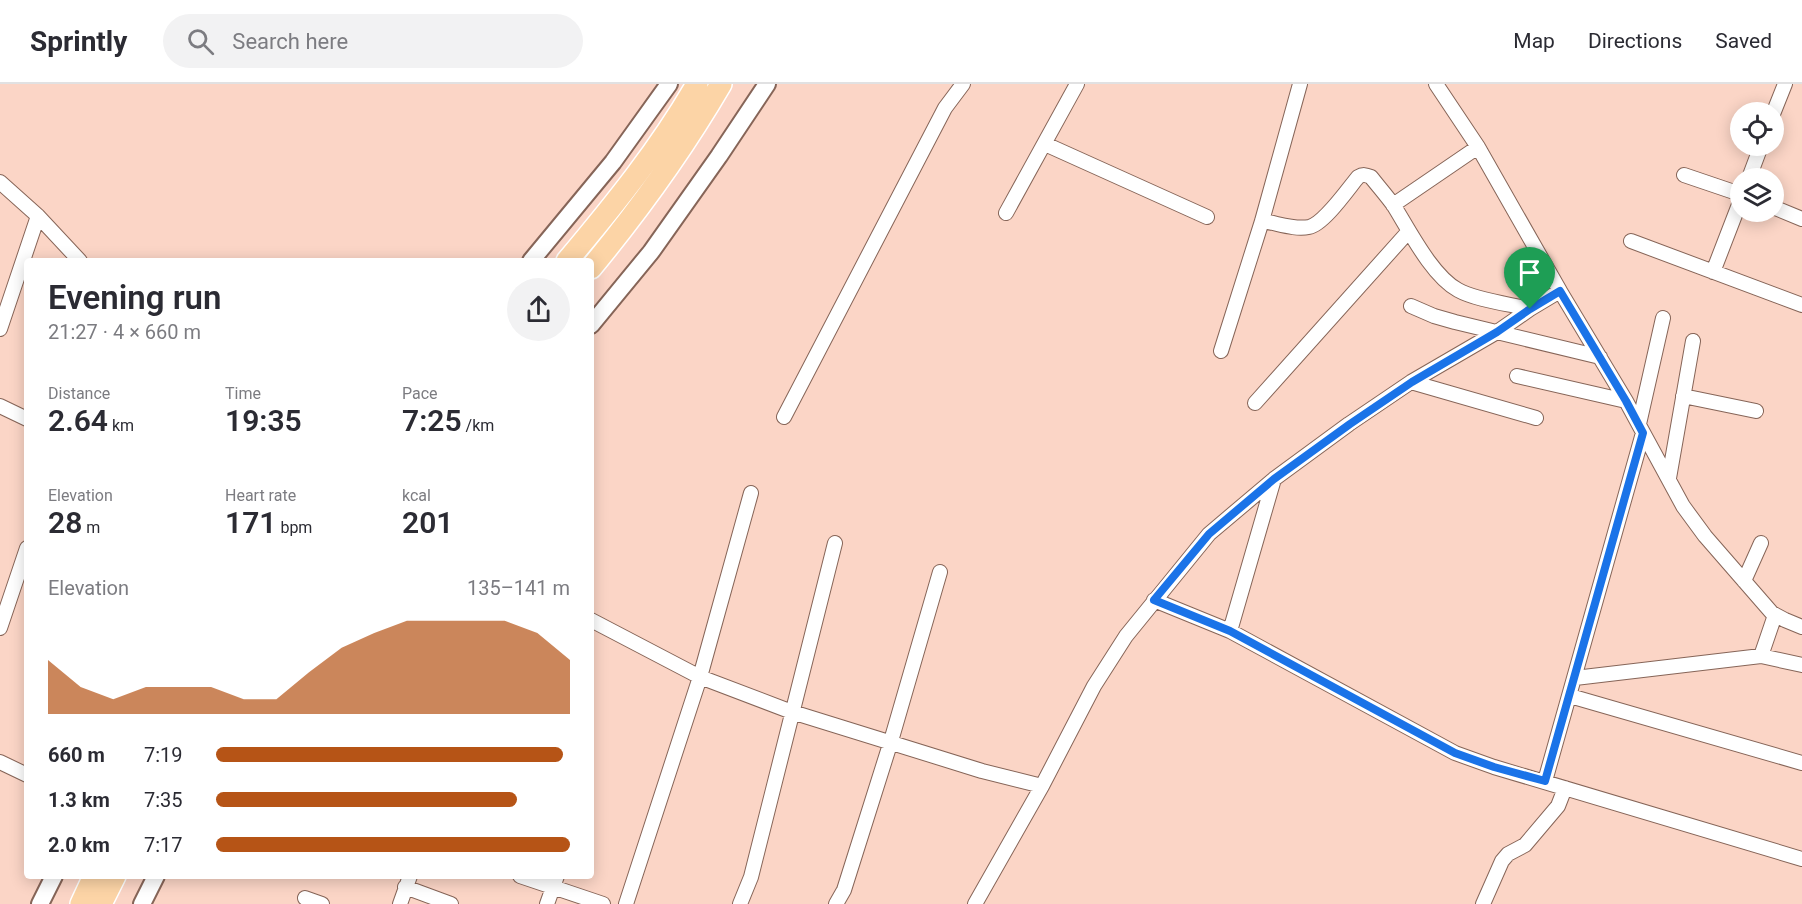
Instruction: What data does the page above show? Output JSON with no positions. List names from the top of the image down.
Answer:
{
  "page": {
    "header": "Sprintly",
    "search": "Search here",
    "nav": ["Map", "Directions", "Saved"],
    "heading": ["Evening run", "21:27 · 4 × 660 m"],
    "stats": [
      ["Distance", "2.64 km"],
      ["Time", "19:35"],
      ["Pace", "7:25 /km"],
      ["Elevation", "28 m"],
      ["Heart rate", "171 bpm"],
      ["kcal", "201"]
    ],
    "chart": ["Elevation", "135–141 m"],
    "list": [
      {
        "name": "660 m",
        "note": "7:19"
      },
      {
        "name": "1.3 km",
        "note": "7:35"
      },
      {
        "name": "2.0 km",
        "note": "7:17"
      }
    ]
  }
}
